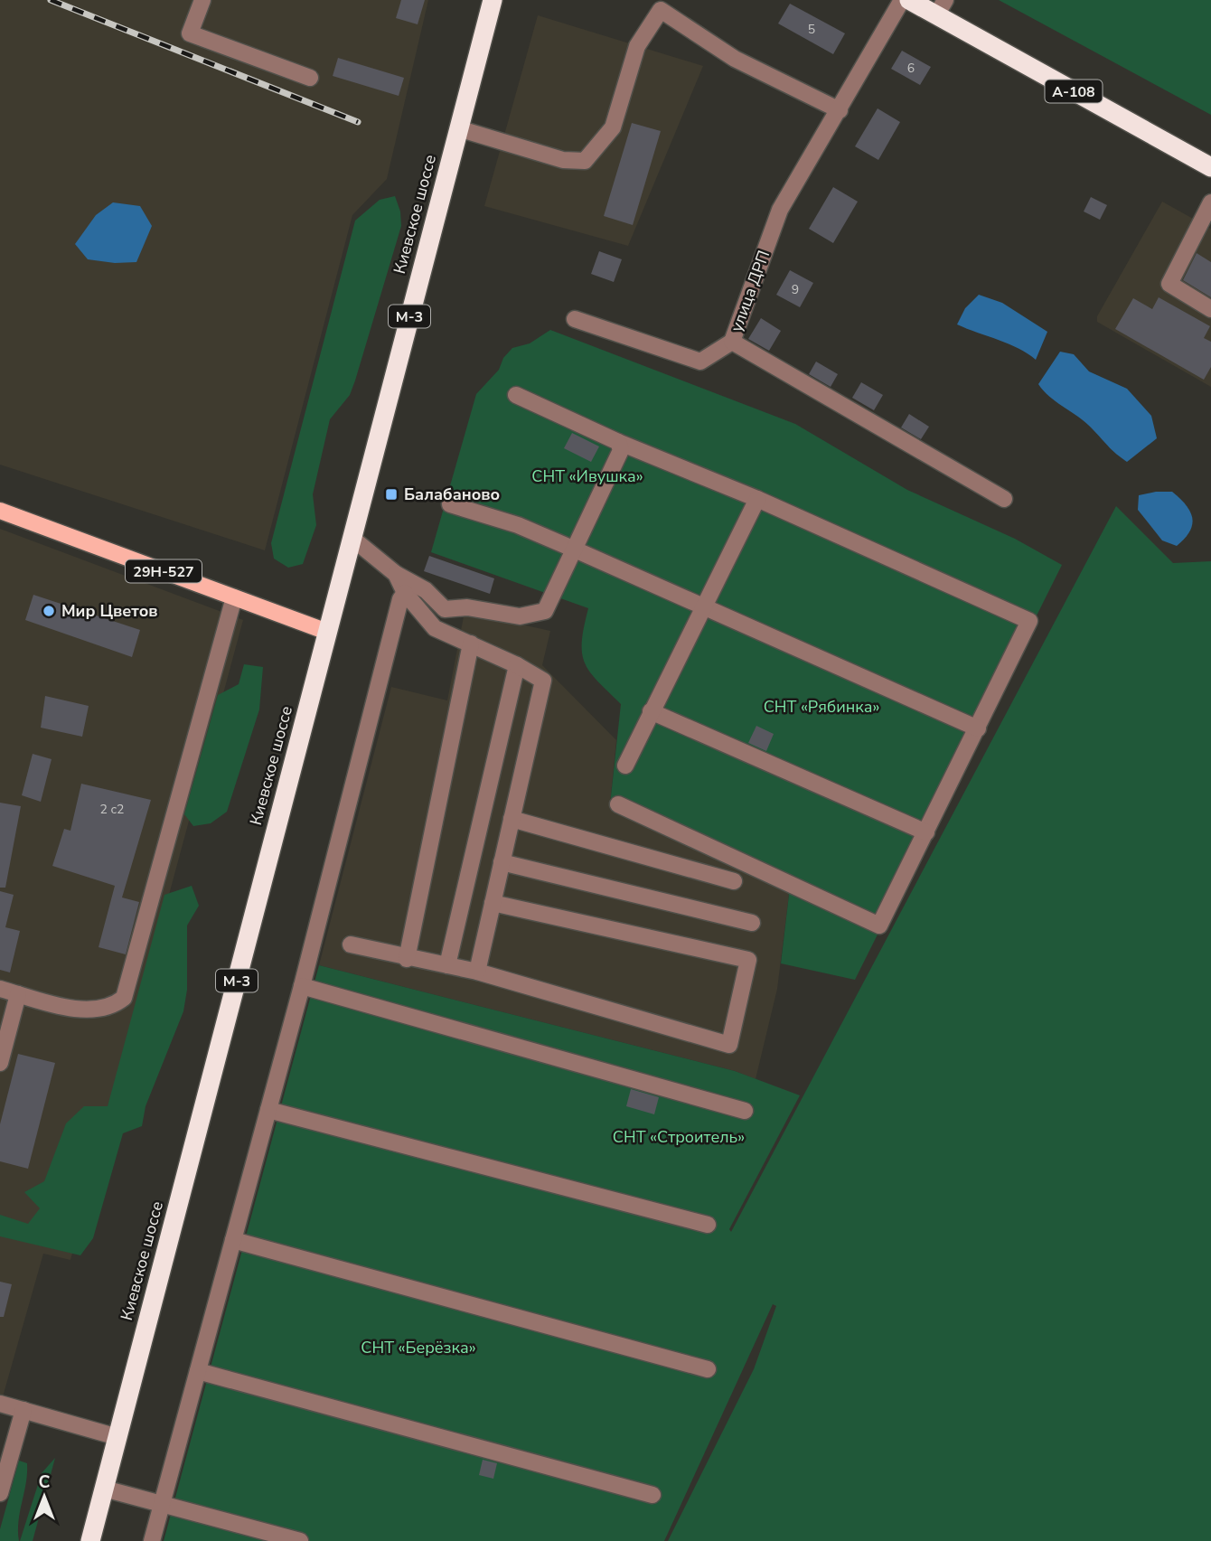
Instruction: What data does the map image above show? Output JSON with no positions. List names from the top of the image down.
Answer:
{
  "streets": {
    "highway": ["А-108", "Киевское шоссе", "М-3"],
    "main road": ["29Н-527"],
    "street": ["улица ДРП"]
  },
  "crossings": [
    ["Киевское шоссе", "29Н-527"]
  ],
  "parks": [
    "СНТ «Ивушка»",
    "СНТ «Рябинка»",
    "СНТ «Строитель»",
    "СНТ «Берёзка»"
  ],
  "places": {
    "transit": ["Балабаново"],
    "other": ["Мир Цветов"]
  },
  "house_numbers": [
    "5",
    "6",
    "9",
    "2 с2"
  ],
  "north": "top"
}
